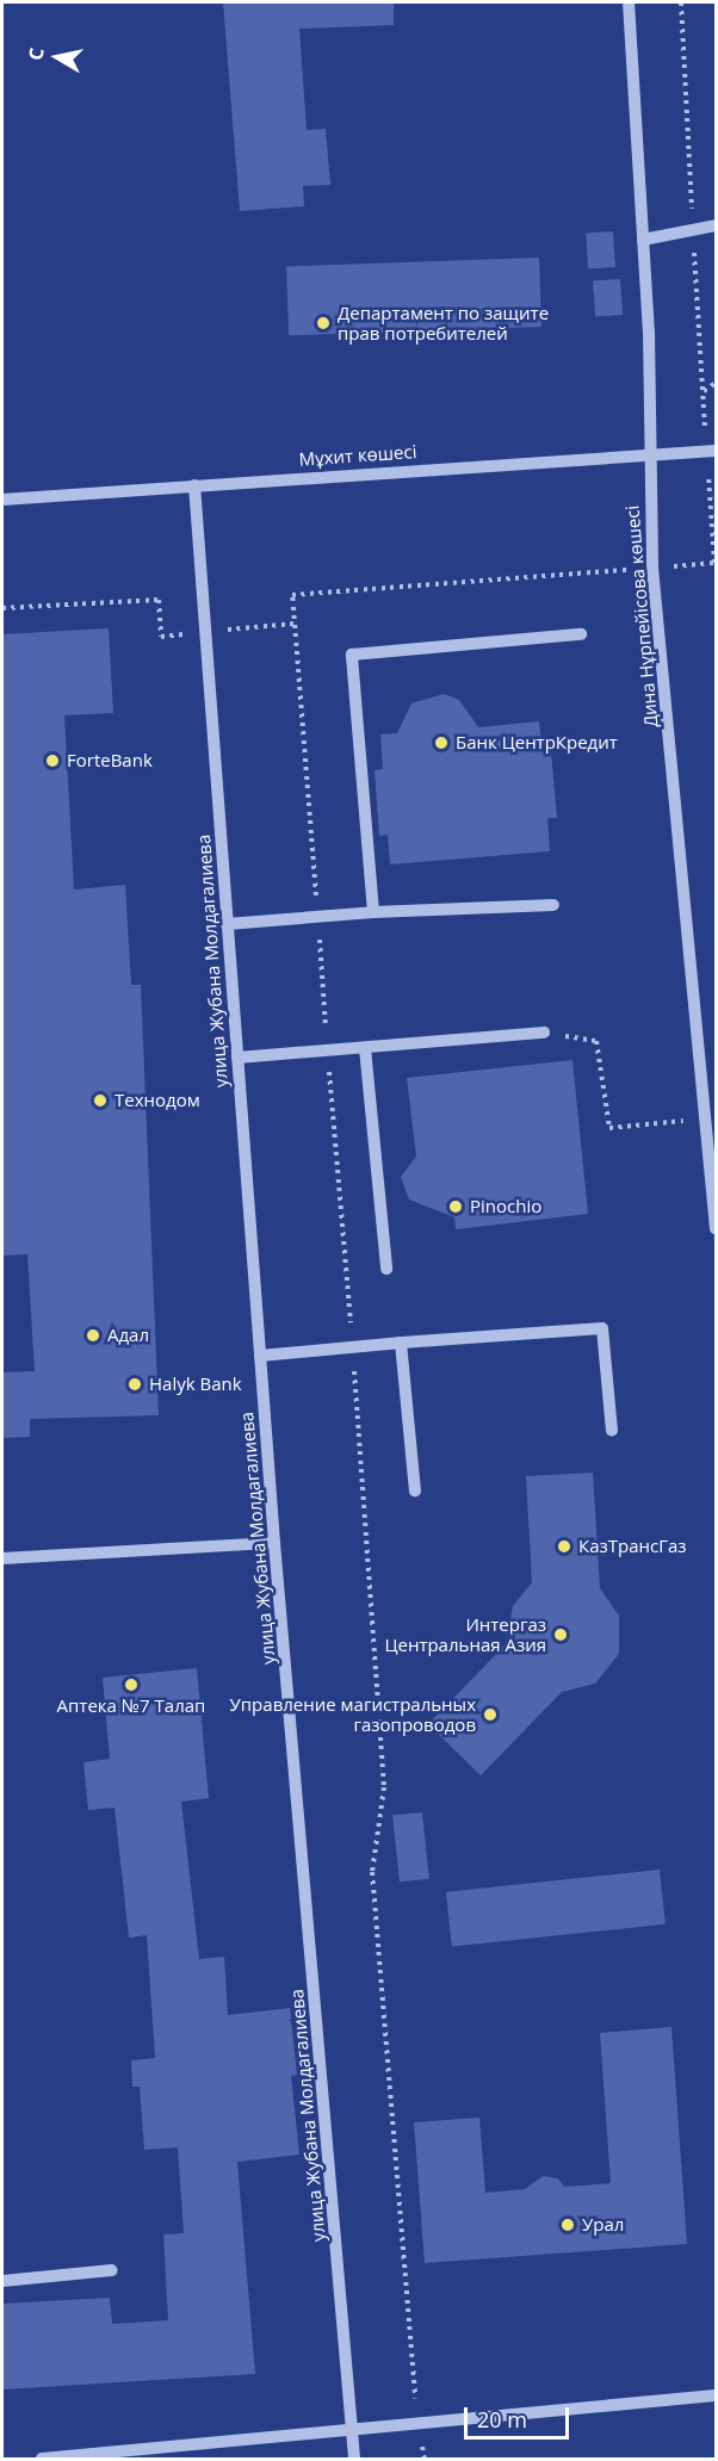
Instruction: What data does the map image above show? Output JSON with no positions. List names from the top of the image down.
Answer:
{
  "streets": {
    "street": ["Мұхит көшесі", "Дина Нұрпейісова көшесі", "улица Жубана Молдагалиева"]
  },
  "crossings": [
    ["Мұхит көшесі", "Дина Нұрпейісова көшесі"],
    ["Мұхит көшесі", "улица Жубана Молдагалиева"]
  ],
  "places": [
    "Департамент по защите прав потребителей",
    "Банк ЦентрКредит",
    "ForteBank",
    "Технодом",
    "Pinochio",
    "Адал",
    "Halyk Bank",
    "КазТрансГаз",
    "Интергаз Центральная Азия",
    "Аптека №7 Талап",
    "Управление магистральных газопроводов",
    "Урал"
  ],
  "scale_bar": "20 m",
  "north": "left"
}
